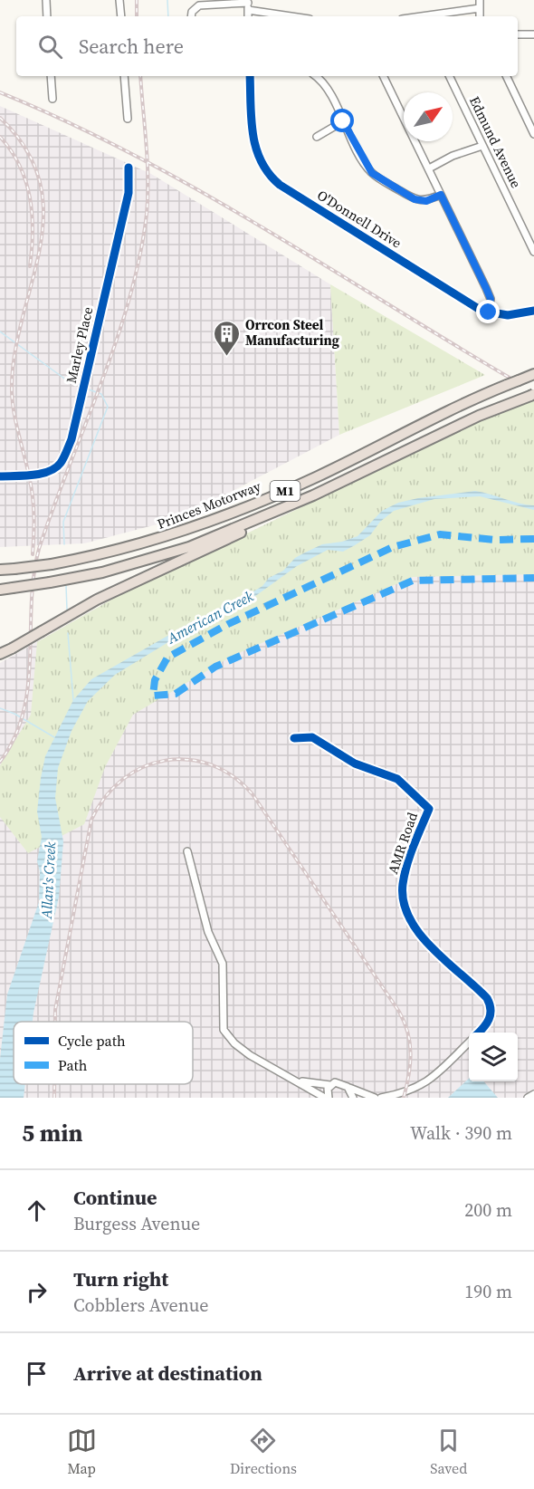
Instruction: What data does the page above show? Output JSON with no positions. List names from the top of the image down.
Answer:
{
  "streets": {
    "highway": ["M1", "Princes Motorway"],
    "street": [
      "Edmund Avenue",
      "O'Donnell Drive",
      "Marley Place",
      "AMR Road"
    ]
  },
  "water": ["American Creek", "Allan's Creek"],
  "places": {
    "building": ["Orrcon Steel Manufacturing"]
  },
  "legend": ["Cycle path", "Path"],
  "north": "top right",
  "page": {
    "search": "Search here",
    "heading": ["5 min", "Walk · 390 m"],
    "list": [
      ["Continue", "Burgess Avenue", "200 m"],
      ["Turn right", "Cobblers Avenue", "190 m"],
      "Arrive at destination"
    ],
    "nav": ["Map", "Directions", "Saved"]
  }
}
